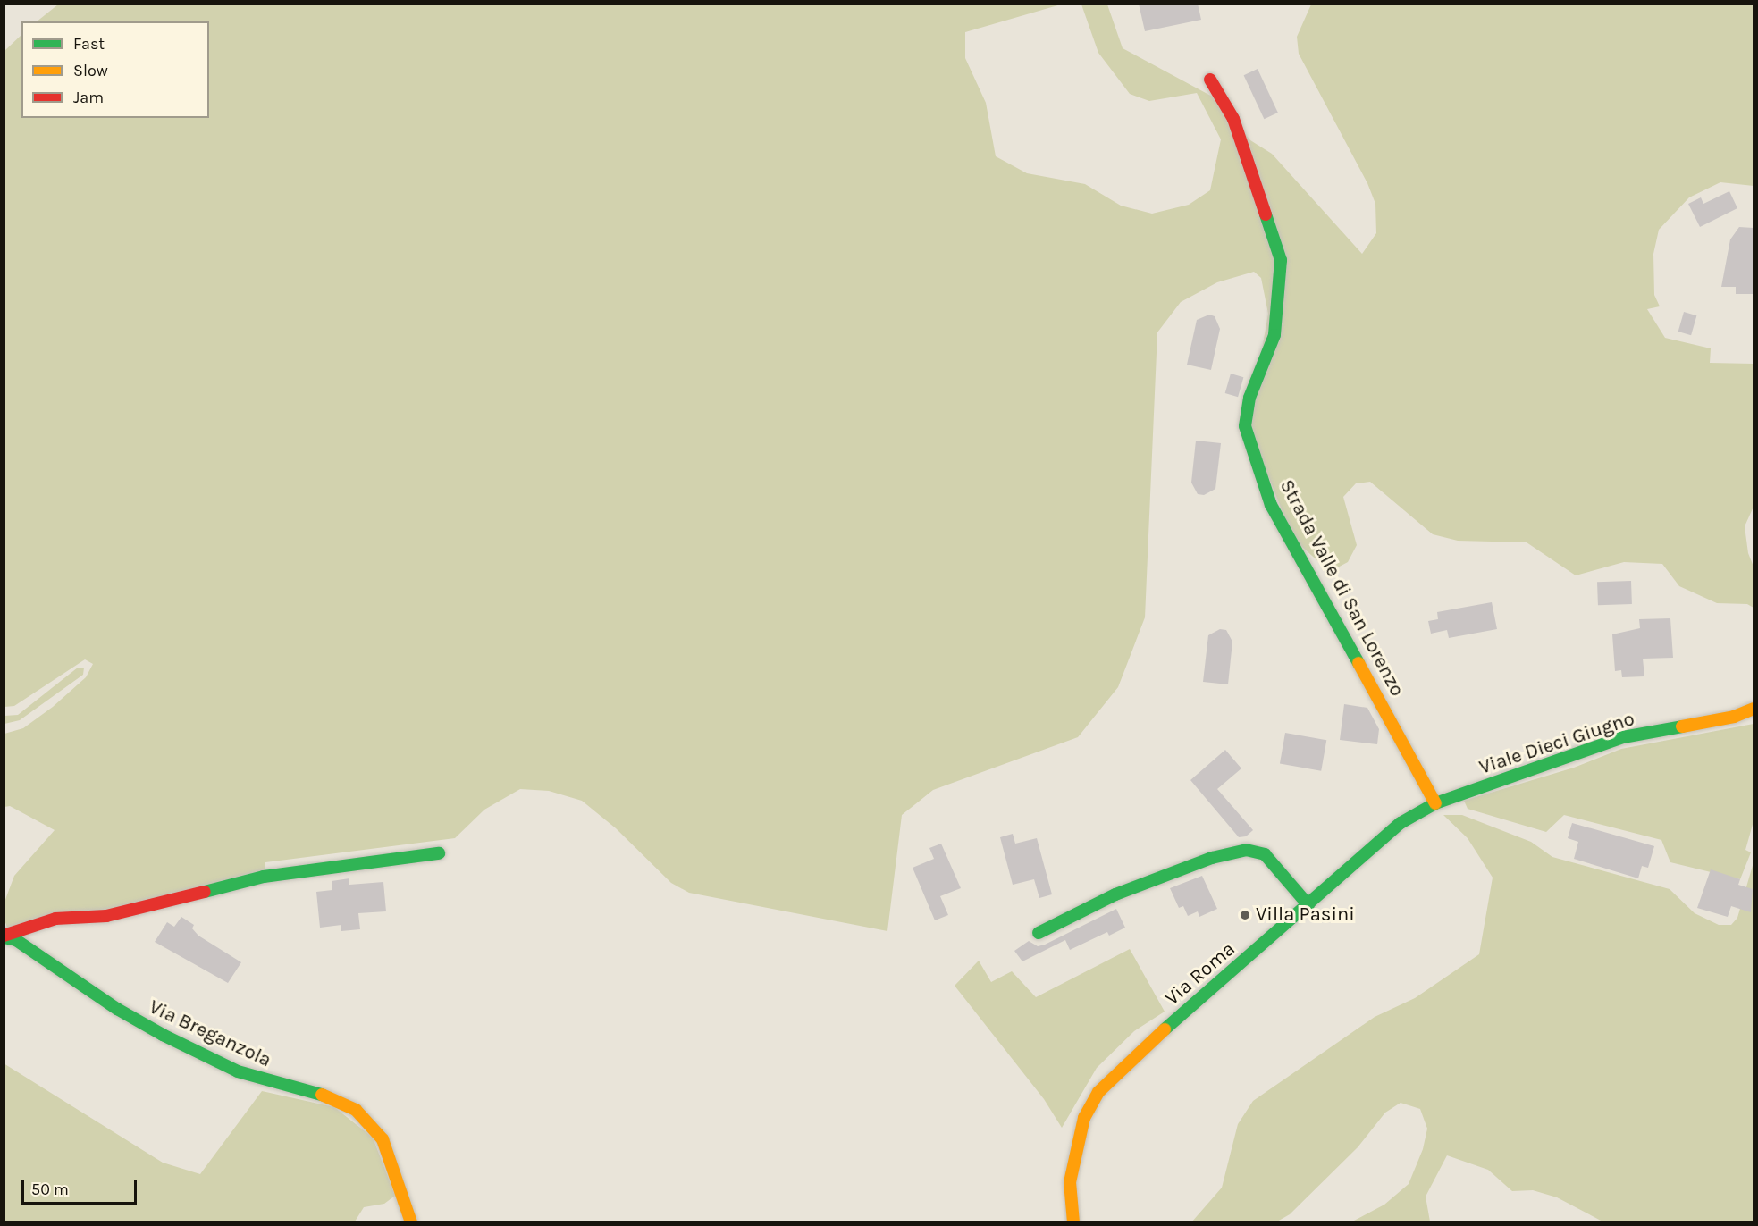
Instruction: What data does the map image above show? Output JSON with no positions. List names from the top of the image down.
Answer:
{
  "streets": {
    "street": [
      "Strada Valle di San Lorenzo",
      "Viale Dieci Giugno",
      "Via Roma",
      "Via Breganzola"
    ]
  },
  "crossings": [
    ["Strada Valle di San Lorenzo", "Viale Dieci Giugno"],
    ["Strada Valle di San Lorenzo", "Via Roma"],
    ["Viale Dieci Giugno", "Via Roma"]
  ],
  "places": ["Villa Pasini"],
  "legend": ["Fast", "Slow", "Jam"],
  "scale_bar": "50 m"
}
